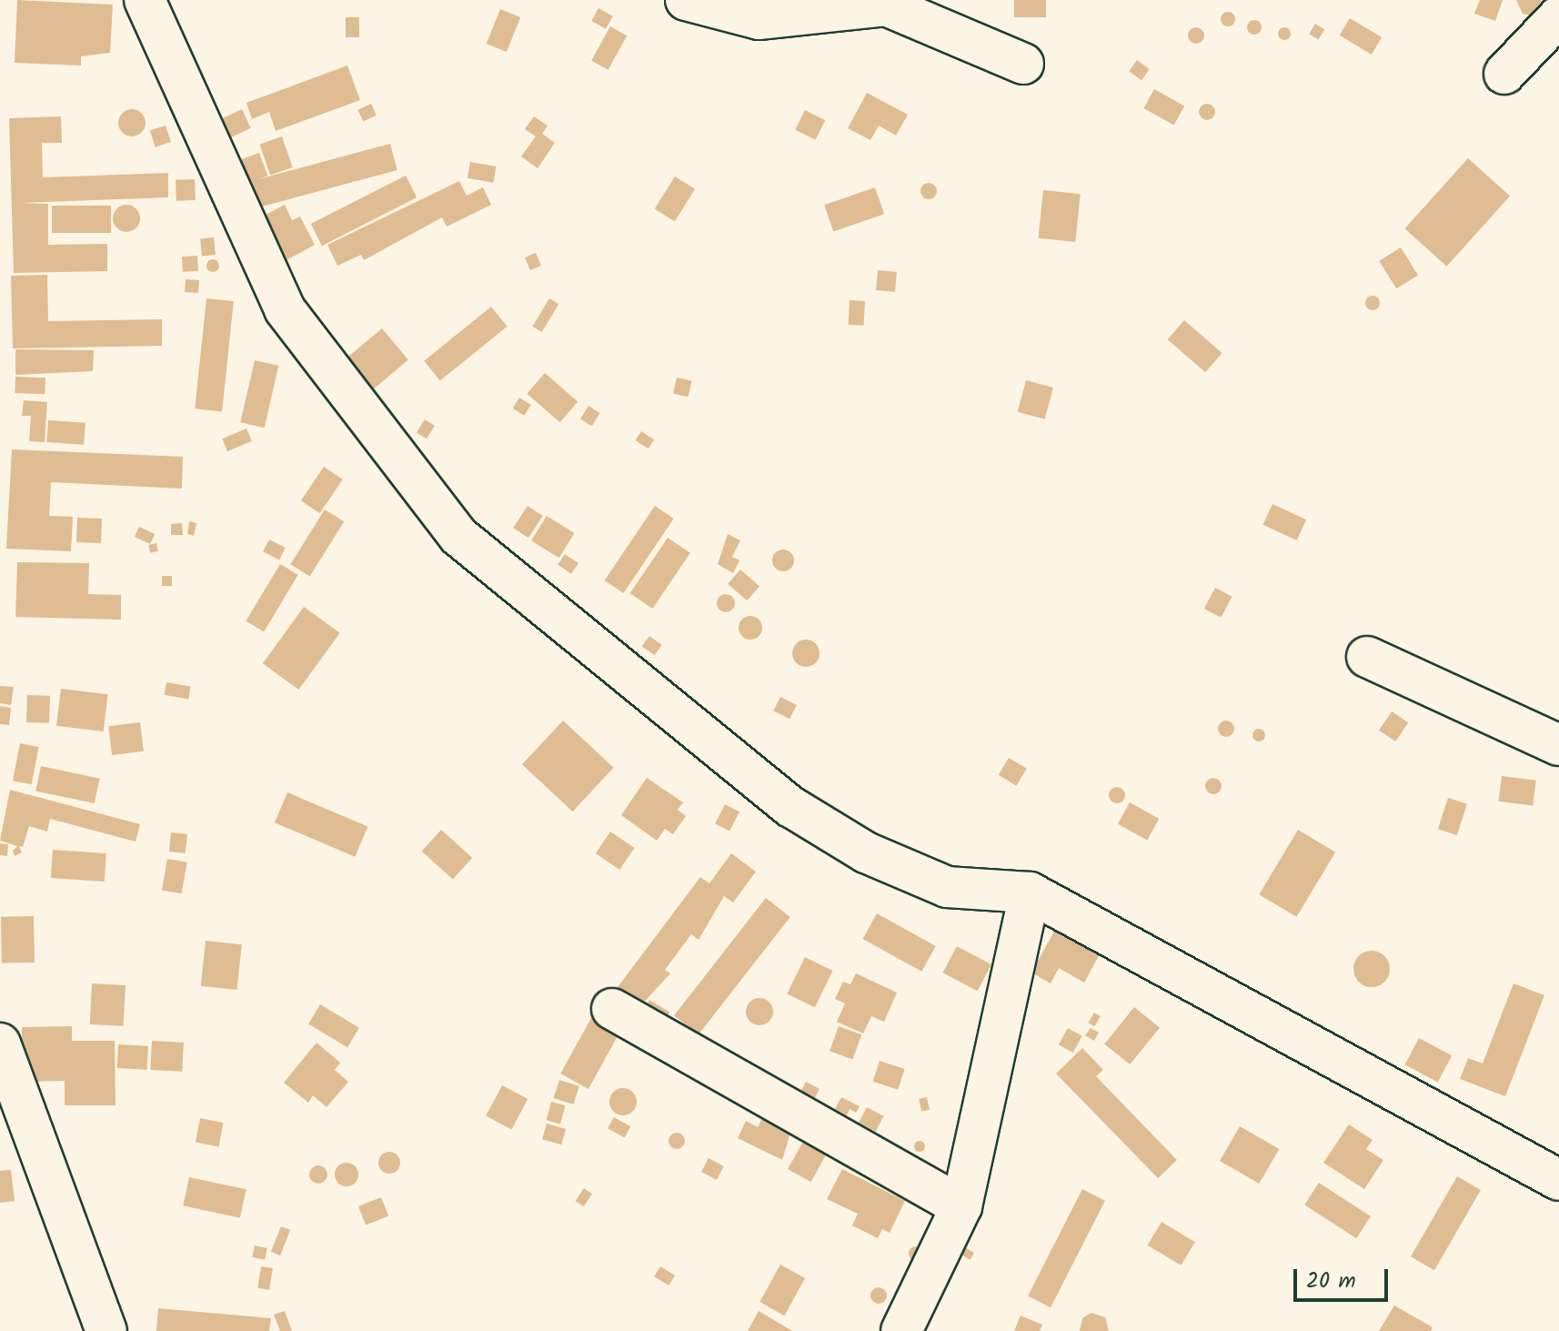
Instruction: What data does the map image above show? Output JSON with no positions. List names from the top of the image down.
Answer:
{
  "scale_bar": "20 m"
}
